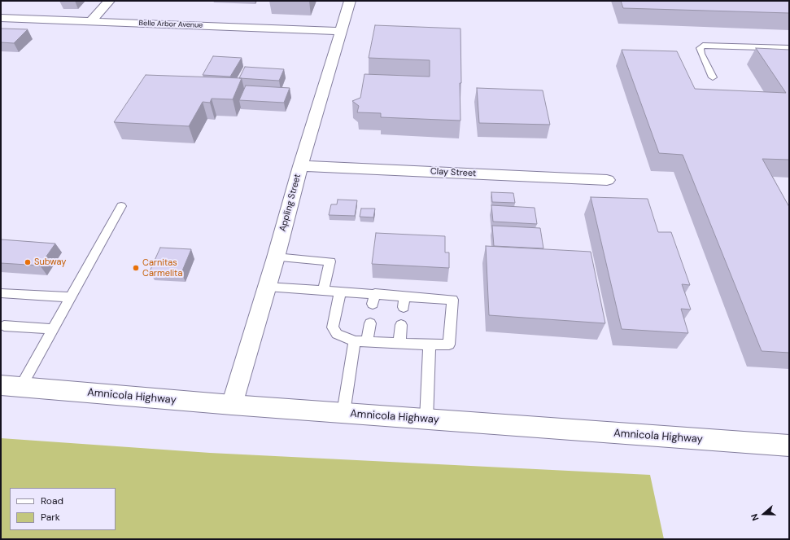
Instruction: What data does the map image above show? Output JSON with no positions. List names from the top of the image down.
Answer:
{
  "streets": {
    "street": [
      "Belle Arbor Avenue",
      "Clay Street",
      "Appling Street",
      "Amnicola Highway"
    ]
  },
  "crossings": [
    ["Belle Arbor Avenue", "Appling Street"],
    ["Clay Street", "Appling Street"],
    ["Appling Street", "Amnicola Highway"]
  ],
  "places": ["Subway", "Carnitas Carmelita"],
  "legend": ["Road", "Park"],
  "north": "left"
}
